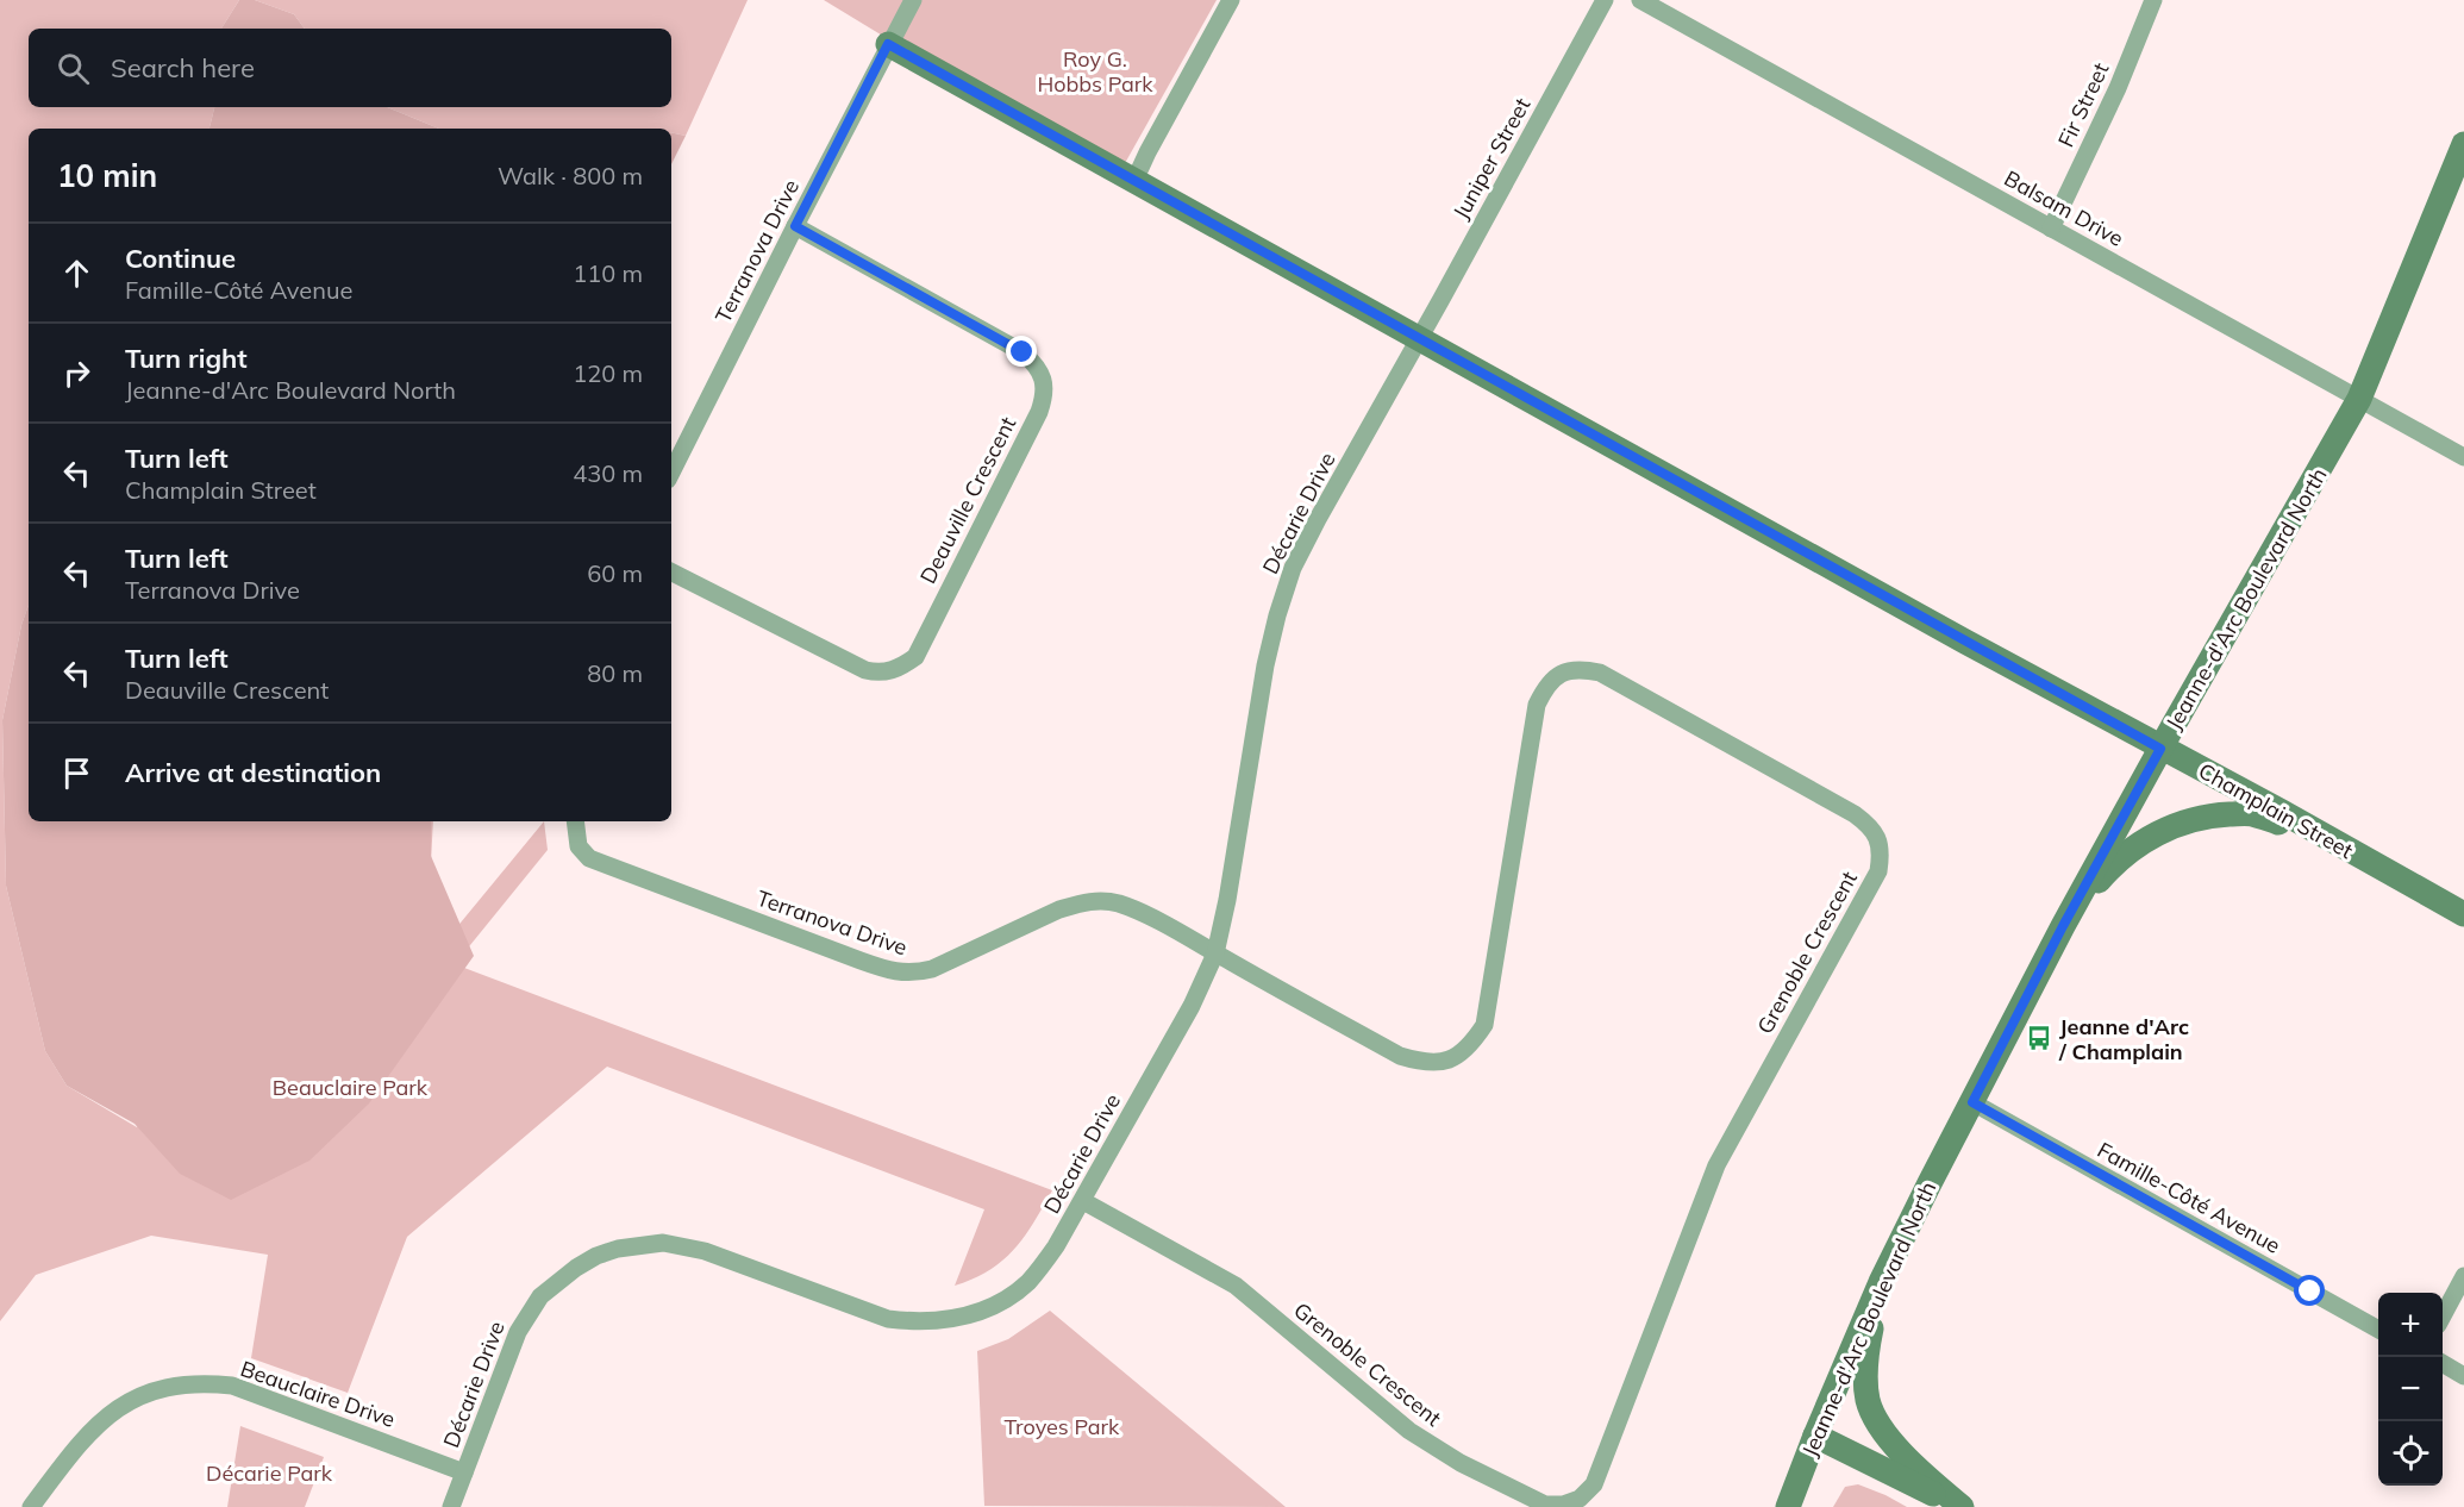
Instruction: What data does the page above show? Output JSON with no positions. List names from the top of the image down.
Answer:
{
  "streets": {
    "main road": ["Jeanne-d'Arc Boulevard North", "Champlain Street"],
    "street": [
      "Fir Street",
      "Juniper Street",
      "Balsam Drive",
      "Terranova Drive",
      "Deauville Crescent",
      "Décarie Drive",
      "Grenoble Crescent",
      "Famille-Côté Avenue",
      "Beauclaire Drive"
    ]
  },
  "crossings": [
    ["Fir Street", "Balsam Drive"],
    ["Juniper Street", "Décarie Drive"],
    ["Juniper Street", "Champlain Street"],
    ["Balsam Drive", "Jeanne-d'Arc Boulevard North"],
    ["Terranova Drive", "Deauville Crescent"],
    ["Terranova Drive", "Décarie Drive"],
    ["Terranova Drive", "Champlain Street"],
    ["Terranova Drive", "Grenoble Crescent"],
    ["Décarie Drive", "Champlain Street"],
    ["Décarie Drive", "Grenoble Crescent"],
    ["Décarie Drive", "Beauclaire Drive"],
    ["Jeanne-d'Arc Boulevard North", "Champlain Street"],
    ["Jeanne-d'Arc Boulevard North", "Famille-Côté Avenue"]
  ],
  "parks": [
    "Roy G. Hobbs Park",
    "Beauclaire Park",
    "Troyes Park",
    "Décarie Park"
  ],
  "places": {
    "bus stop": ["Jeanne d'Arc / Champlain"]
  },
  "page": {
    "search": "Search here",
    "heading": ["10 min", "Walk · 800 m"],
    "list": [
      ["Continue", "Famille-Côté Avenue", "110 m"],
      ["Turn right", "Jeanne-d'Arc Boulevard North", "120 m"],
      ["Turn left", "Champlain Street", "430 m"],
      ["Turn left", "Terranova Drive", "60 m"],
      ["Turn left", "Deauville Crescent", "80 m"],
      "Arrive at destination"
    ],
    "map_buttons": ["+", "−"]
  }
}
